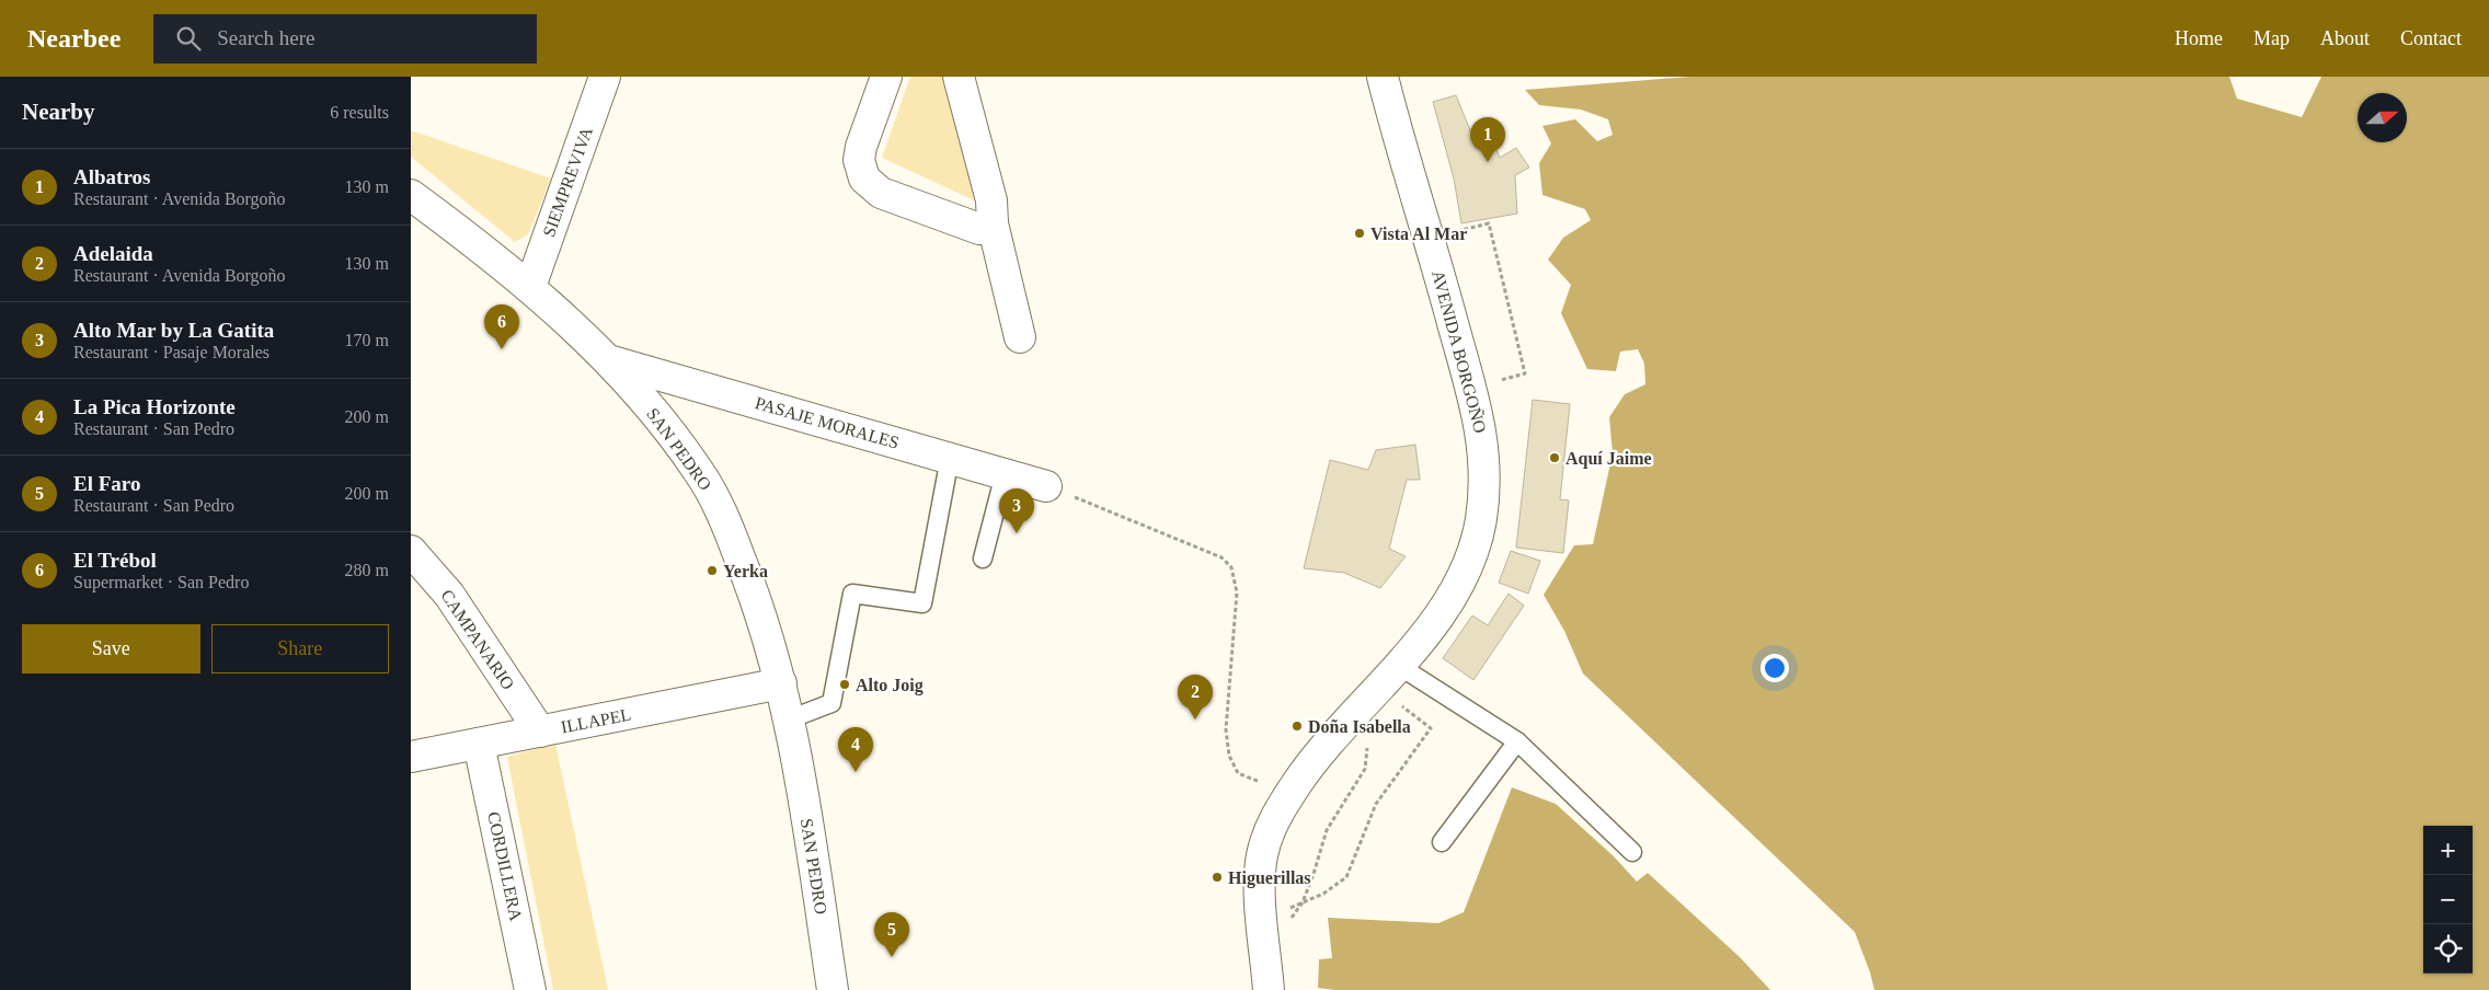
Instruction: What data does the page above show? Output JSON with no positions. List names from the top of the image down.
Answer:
{
  "streets": {
    "street": [
      "SIEMPREVIVA",
      "AVENIDA BORGOÑO",
      "PASAJE MORALES",
      "SAN PEDRO",
      "CAMPANARIO",
      "ILLAPEL",
      "CORDILLERA"
    ]
  },
  "crossings": [
    ["SIEMPREVIVA", "SAN PEDRO"],
    ["PASAJE MORALES", "SAN PEDRO"],
    ["SAN PEDRO", "ILLAPEL"],
    ["CAMPANARIO", "ILLAPEL"],
    ["ILLAPEL", "CORDILLERA"]
  ],
  "places": [
    "Vista Al Mar",
    "Aquí Jaime",
    "Yerka",
    "Alto Joig",
    "Doña Isabella",
    "Higuerillas"
  ],
  "north": "right",
  "page": {
    "header": "Nearbee",
    "search": "Search here",
    "nav": [
      "Home",
      "Map",
      "About",
      "Contact"
    ],
    "heading": ["Nearby", "6 results"],
    "pins": [
      "1",
      "6",
      "3",
      "2",
      "4",
      "5"
    ],
    "list": [
      {
        "mark": "1",
        "name": "Albatros",
        "note": "Restaurant · Avenida Borgoño",
        "value": "130 m"
      },
      {
        "mark": "2",
        "name": "Adelaida",
        "note": "Restaurant · Avenida Borgoño",
        "value": "130 m"
      },
      {
        "mark": "3",
        "name": "Alto Mar by La Gatita",
        "note": "Restaurant · Pasaje Morales",
        "value": "170 m"
      },
      {
        "mark": "4",
        "name": "La Pica Horizonte",
        "note": "Restaurant · San Pedro",
        "value": "200 m"
      },
      {
        "mark": "5",
        "name": "El Faro",
        "note": "Restaurant · San Pedro",
        "value": "200 m"
      },
      {
        "mark": "6",
        "name": "El Trébol",
        "note": "Supermarket · San Pedro",
        "value": "280 m"
      }
    ],
    "buttons": ["Save", "Share"],
    "map_buttons": ["+", "−"]
  }
}
